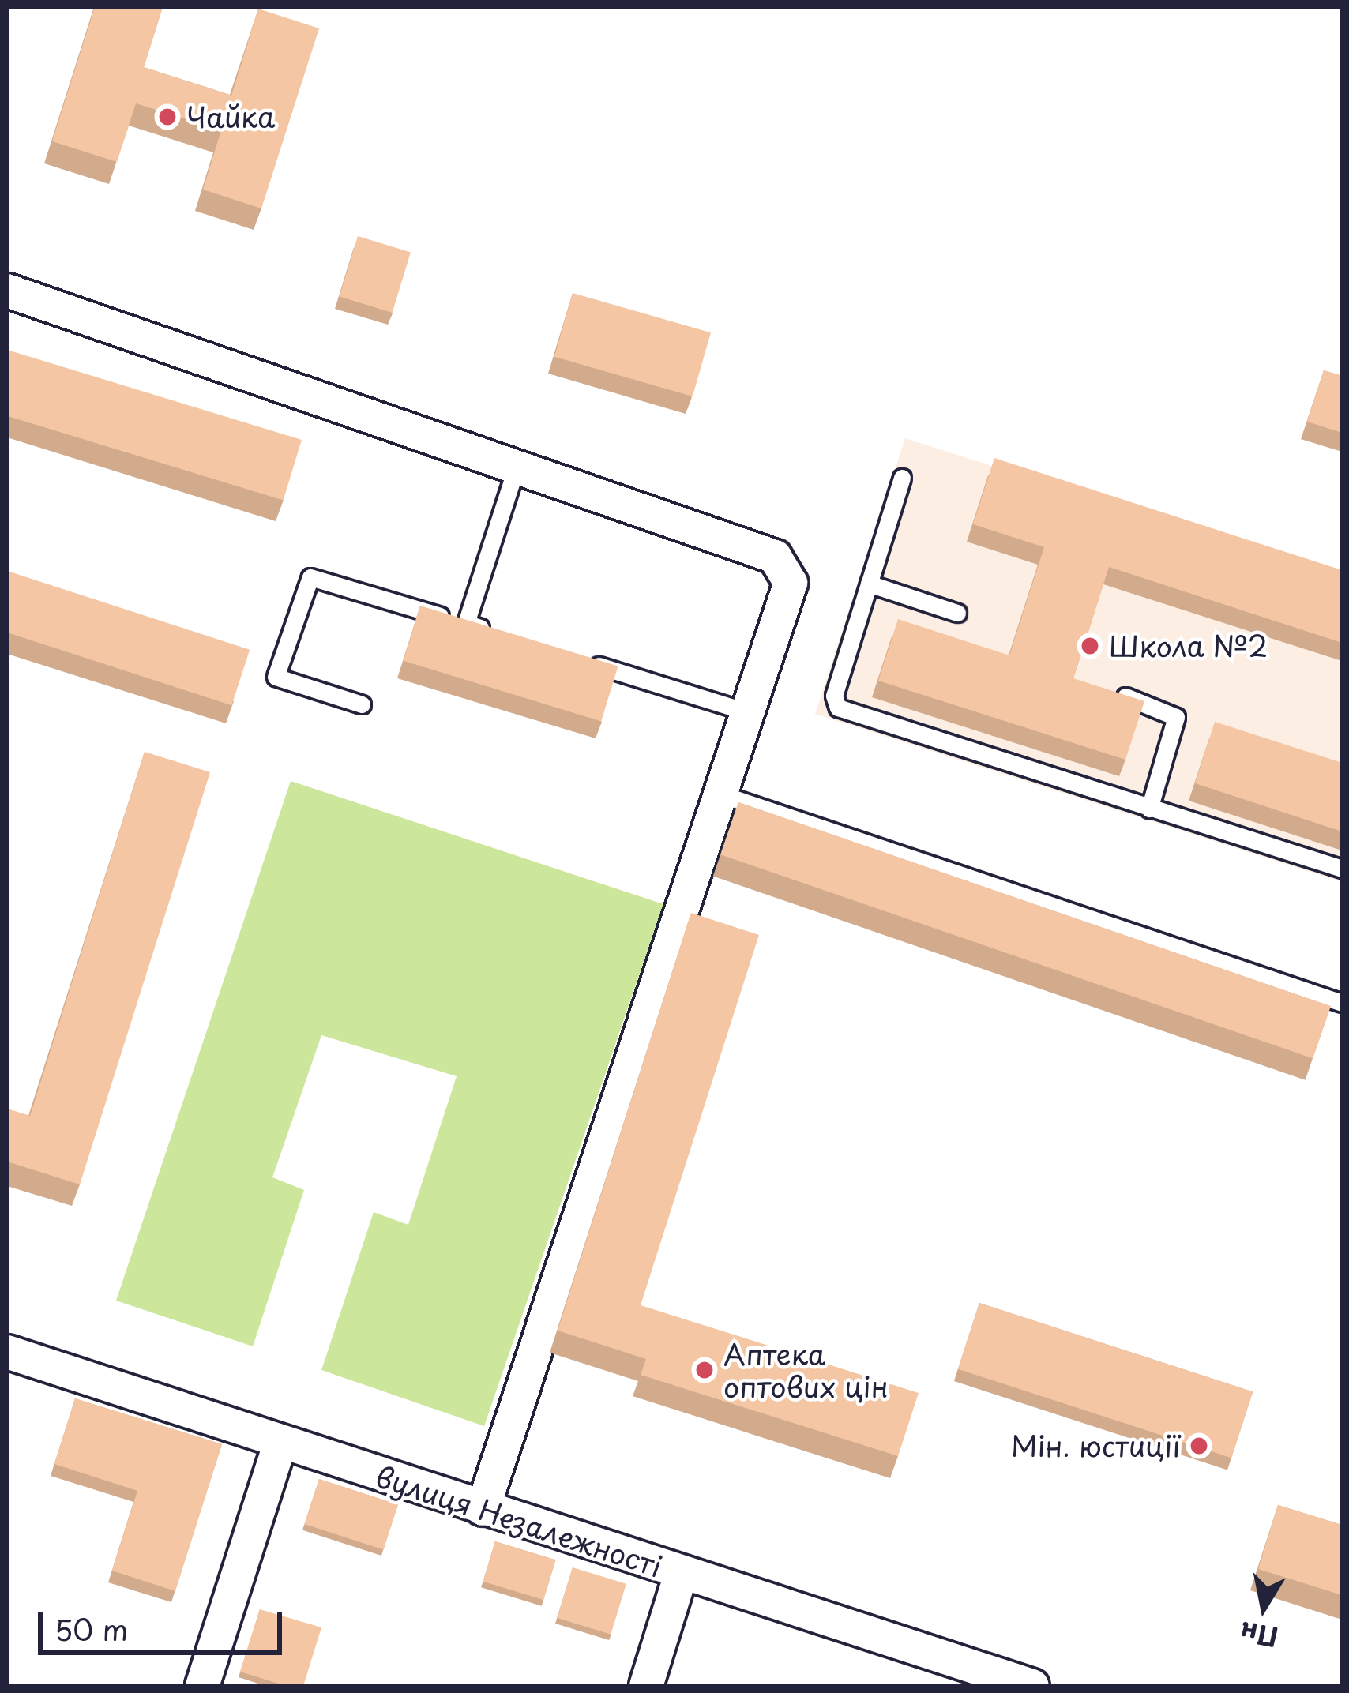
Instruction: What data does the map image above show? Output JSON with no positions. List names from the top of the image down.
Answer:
{
  "streets": {
    "street": ["вулиця Незалежності"]
  },
  "places": [
    "Чайка",
    "Школа №2",
    "Аптека оптових цін",
    "Мін. юстиції"
  ],
  "scale_bar": "50 m",
  "north": "bottom"
}
